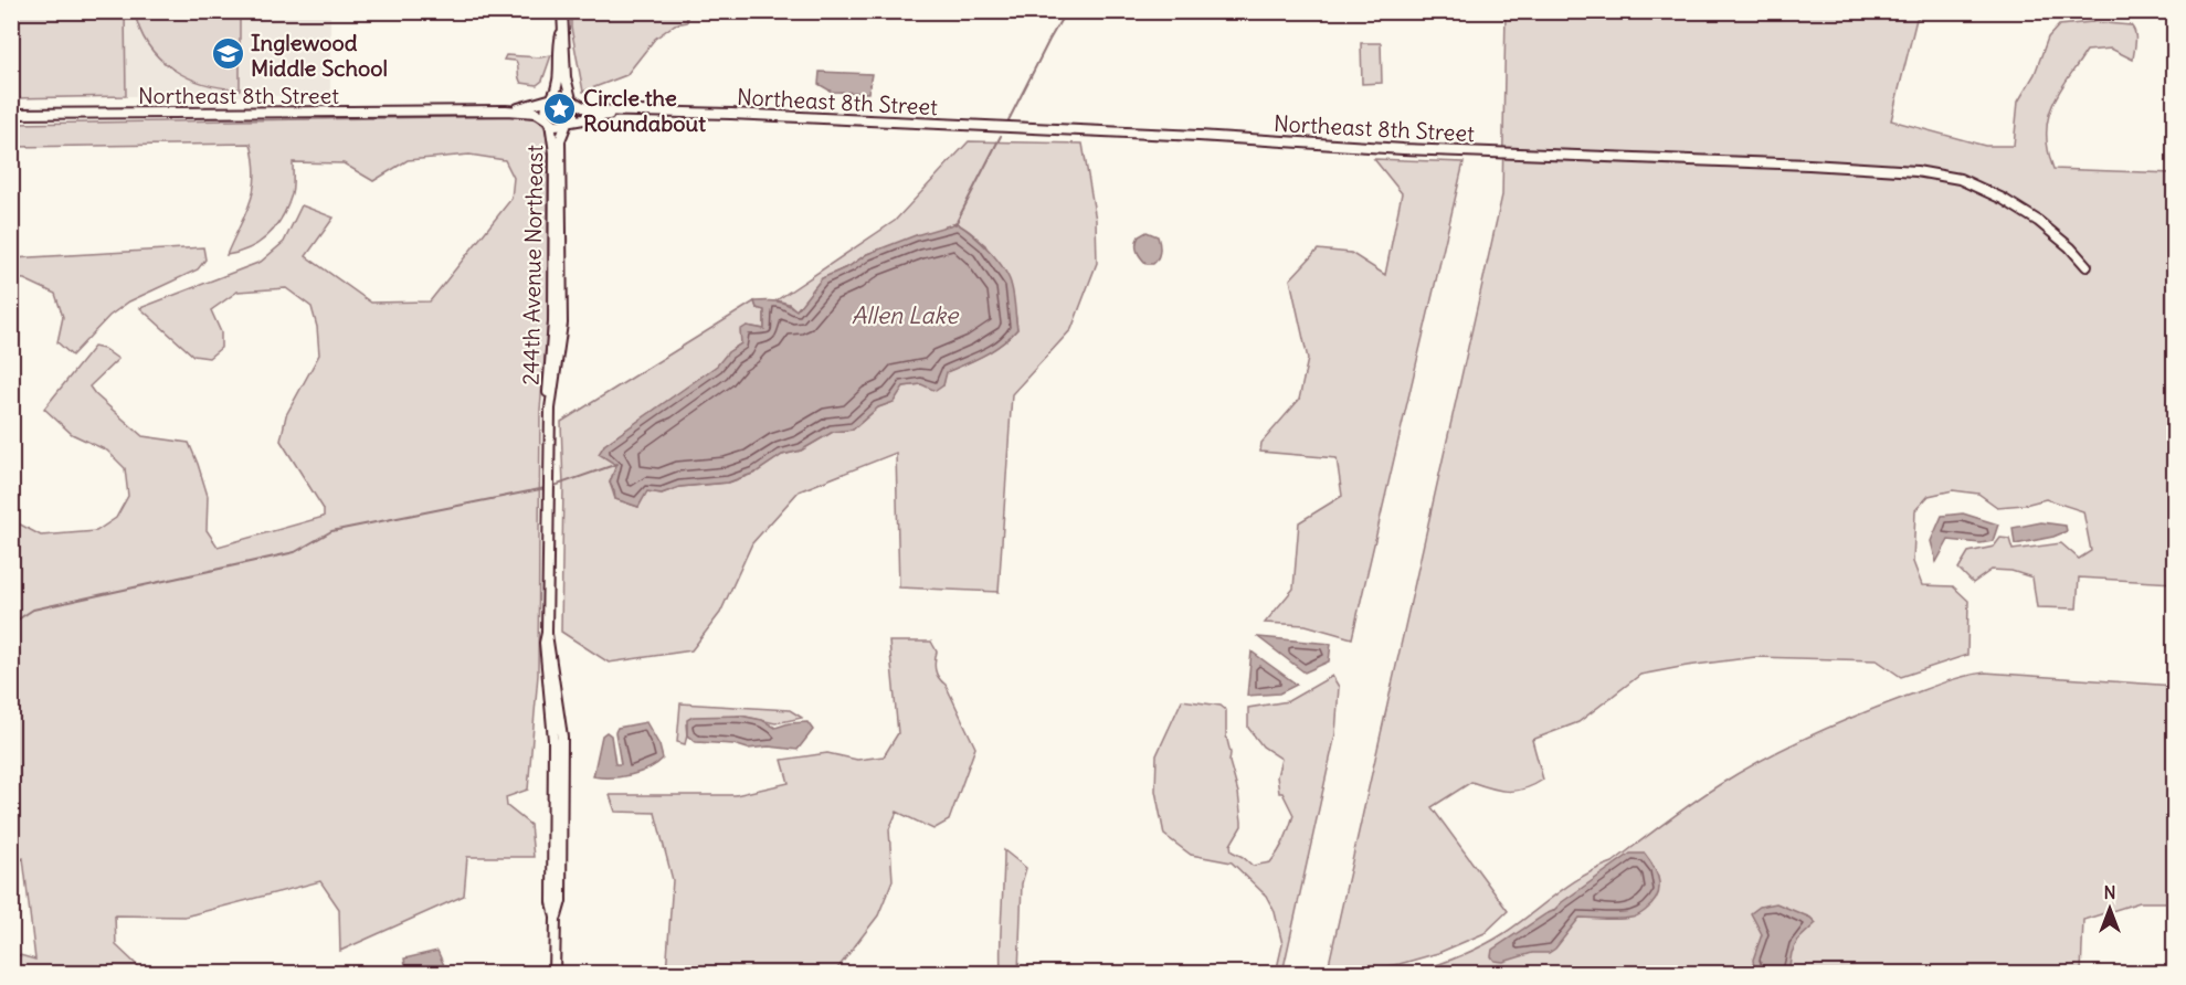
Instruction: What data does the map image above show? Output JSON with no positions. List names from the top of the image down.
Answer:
{
  "streets": {
    "street": ["Northeast 8th Street", "244th Avenue Northeast"]
  },
  "crossings": [
    ["Northeast 8th Street", "244th Avenue Northeast"]
  ],
  "water": ["Allen Lake"],
  "places": {
    "school or university": ["Inglewood Middle School"],
    "place": ["Circle the Roundabout"]
  },
  "north": "top"
}
